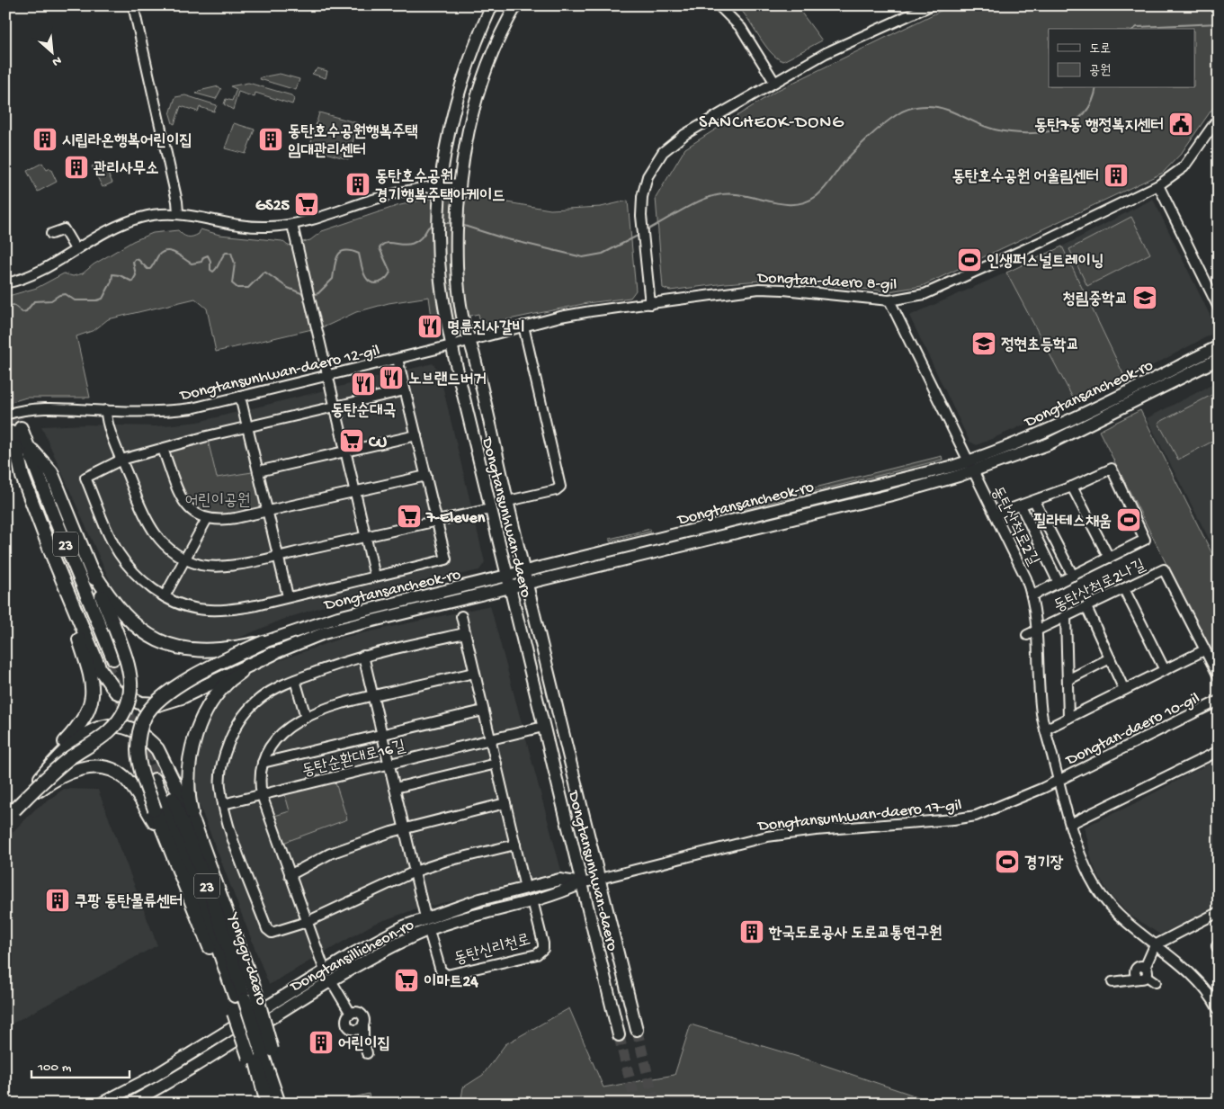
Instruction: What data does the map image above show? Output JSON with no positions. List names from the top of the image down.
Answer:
{
  "streets": {
    "highway": ["23", "Yonggu-daero"],
    "main road": ["Dongtansancheok-ro", "Dongtansunhwan-daero", "Dongtansillicheon-ro"],
    "street": [
      "Dongtan-daero 8-gil",
      "Dongtansunhwan-daero 12-gil",
      "동탄산척로2길",
      "동탄산척로2나길",
      "Dongtan-daero 10-gil",
      "동탄순환대로16길",
      "Dongtansunhwan-daero 17-gil",
      "동탄신리천로"
    ]
  },
  "crossings": [
    ["Dongtan-daero 8-gil", "Dongtansunhwan-daero 12-gil"],
    ["Dongtan-daero 8-gil", "동탄산척로2길"],
    ["Dongtansunhwan-daero 12-gil", "Dongtansunhwan-daero"],
    ["Dongtansancheok-ro", "Dongtansunhwan-daero"],
    ["Dongtansancheok-ro", "동탄산척로2길"],
    ["Dongtansunhwan-daero", "동탄순환대로16길"],
    ["Dongtansunhwan-daero", "Dongtansunhwan-daero 17-gil"],
    ["Dongtansunhwan-daero", "Dongtansillicheon-ro"],
    ["동탄산척로2길", "동탄산척로2나길"],
    ["동탄산척로2길", "Dongtan-daero 10-gil"],
    ["동탄산척로2길", "Dongtansunhwan-daero 17-gil"],
    ["Dongtan-daero 10-gil", "Dongtansunhwan-daero 17-gil"],
    ["Dongtansunhwan-daero 17-gil", "Dongtansillicheon-ro"],
    ["동탄신리천로", "Dongtansillicheon-ro"]
  ],
  "districts": ["SANCHEOK-DONG"],
  "parks": ["어린이공원"],
  "places": {
    "public building": ["동탄7동 행정복지센터"],
    "building": [
      "시립라온행복어린이집",
      "동탄호수공원행복주택 임대관리센터",
      "관리사무소",
      "동탄호수공원 어울림센터",
      "동탄호수공원 경기행복주택아케이드",
      "쿠팡 동탄물류센터",
      "한국도로공사 도로교통연구원",
      "어린이집"
    ],
    "supermarket": [
      "GS25",
      "CU",
      "7-Eleven",
      "이마트24"
    ],
    "sports": ["인생퍼스널트레이닝", "필라테스채움", "경기장"],
    "school or university": ["청림중학교", "정현초등학교"],
    "restaurant": ["명륜진사갈비", "노브랜드버거", "동탄순대국"]
  },
  "legend": ["도로", "공원"],
  "scale_bar": "100 m",
  "north": "bottom right"
}
